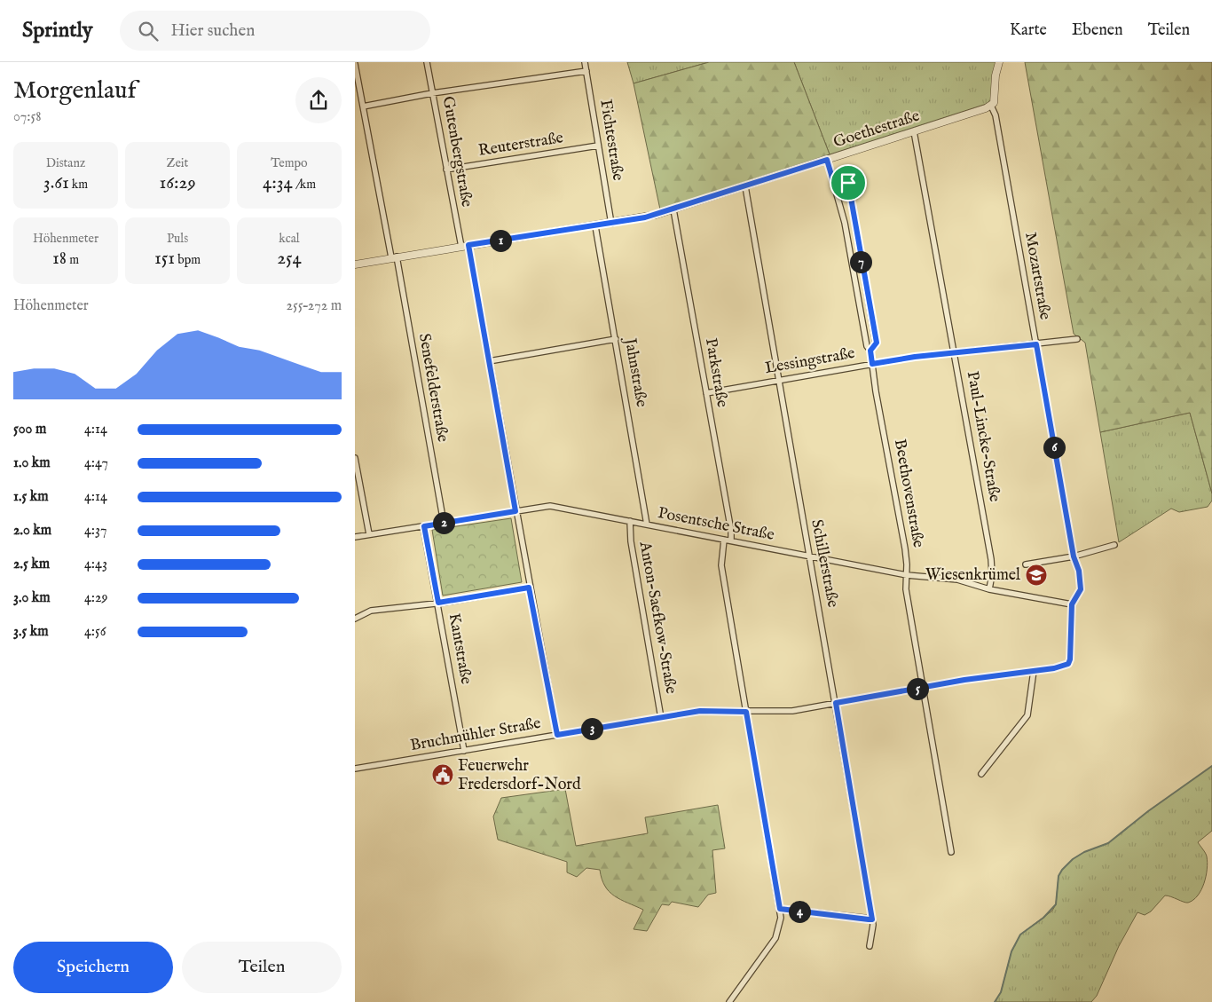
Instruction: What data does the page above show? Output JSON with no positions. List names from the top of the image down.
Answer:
{
  "streets": {
    "street": [
      "Goethestraße",
      "Fichtestraße",
      "Reuterstraße",
      "Gutenbergstraße",
      "Mozartstraße",
      "Lessingstraße",
      "Jahnstraße",
      "Parkstraße",
      "Senefelderstraße",
      "Paul-Lincke-Straße",
      "Beethovenstraße",
      "Posentsche Straße",
      "Schillerstraße",
      "Anton-Saefkow-Straße",
      "Kantstraße",
      "Bruchmühler Straße"
    ]
  },
  "crossings": [
    ["Goethestraße", "Fichtestraße"],
    ["Goethestraße", "Gutenbergstraße"],
    ["Goethestraße", "Mozartstraße"],
    ["Goethestraße", "Jahnstraße"],
    ["Goethestraße", "Parkstraße"],
    ["Goethestraße", "Senefelderstraße"],
    ["Goethestraße", "Paul-Lincke-Straße"],
    ["Goethestraße", "Beethovenstraße"],
    ["Goethestraße", "Schillerstraße"],
    ["Fichtestraße", "Reuterstraße"],
    ["Reuterstraße", "Gutenbergstraße"],
    ["Gutenbergstraße", "Posentsche Straße"],
    ["Gutenbergstraße", "Bruchmühler Straße"],
    ["Mozartstraße", "Lessingstraße"],
    ["Mozartstraße", "Bruchmühler Straße"],
    ["Lessingstraße", "Parkstraße"],
    ["Lessingstraße", "Paul-Lincke-Straße"],
    ["Lessingstraße", "Beethovenstraße"],
    ["Lessingstraße", "Schillerstraße"],
    ["Jahnstraße", "Posentsche Straße"],
    ["Parkstraße", "Posentsche Straße"],
    ["Senefelderstraße", "Posentsche Straße"],
    ["Paul-Lincke-Straße", "Posentsche Straße"],
    ["Beethovenstraße", "Posentsche Straße"],
    ["Beethovenstraße", "Bruchmühler Straße"],
    ["Posentsche Straße", "Schillerstraße"],
    ["Posentsche Straße", "Anton-Saefkow-Straße"],
    ["Posentsche Straße", "Kantstraße"],
    ["Posentsche Straße", "Bruchmühler Straße"],
    ["Schillerstraße", "Bruchmühler Straße"],
    ["Anton-Saefkow-Straße", "Bruchmühler Straße"],
    ["Kantstraße", "Bruchmühler Straße"]
  ],
  "places": {
    "school or university": ["Wiesenkrümel"],
    "public building": ["Feuerwehr Fredersdorf-Nord"]
  },
  "page": {
    "header": "Sprintly",
    "search": "Hier suchen",
    "nav": ["Karte", "Ebenen", "Teilen"],
    "heading": ["Morgenlauf", "07:58"],
    "stats": [
      ["Distanz", "3.61 km"],
      ["Zeit", "16:29"],
      ["Tempo", "4:34 /km"],
      ["Höhenmeter", "18 m"],
      ["Puls", "151 bpm"],
      ["kcal", "254"]
    ],
    "pins": [
      "1",
      "7",
      "6",
      "2",
      "5",
      "3",
      "4"
    ],
    "chart": ["Höhenmeter", "255–272 m"],
    "list": [
      {
        "name": "500 m",
        "note": "4:14"
      },
      {
        "name": "1.0 km",
        "note": "4:47"
      },
      {
        "name": "1.5 km",
        "note": "4:14"
      },
      {
        "name": "2.0 km",
        "note": "4:37"
      },
      {
        "name": "2.5 km",
        "note": "4:43"
      },
      {
        "name": "3.0 km",
        "note": "4:29"
      },
      {
        "name": "3.5 km",
        "note": "4:56"
      }
    ],
    "buttons": ["Speichern", "Teilen"]
  }
}
